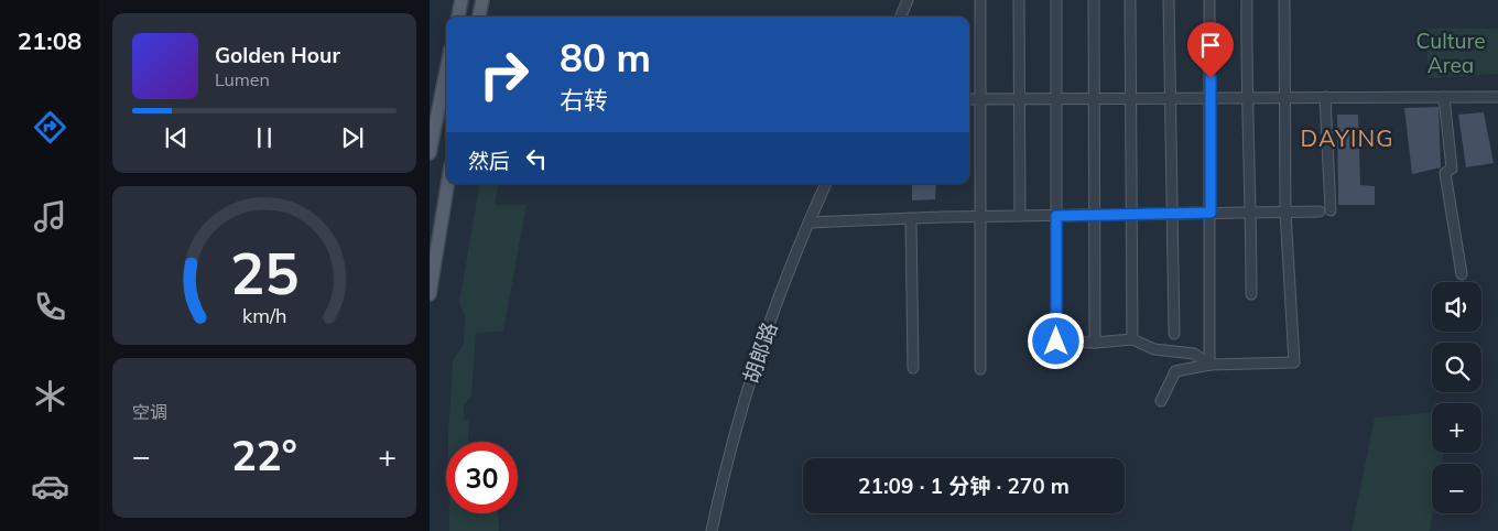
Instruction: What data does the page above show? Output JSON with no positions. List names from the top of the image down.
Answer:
{
  "streets": {
    "street": ["胡郎路"]
  },
  "districts": ["DAYING"],
  "parks": ["Culture Area"],
  "page": {
    "tabs": "21:08",
    "turn": ["80 m", "右转"],
    "song": ["Golden Hour", "Lumen"],
    "then": "然后",
    "map_buttons": ["+", "−"],
    "tile": "空调",
    "heat": ["−", "22°", "+"],
    "limit": "30",
    "trip": "21:09 · 1 分钟 · 270 m",
    "gauge": ["25", "km/h"]
  }
}
